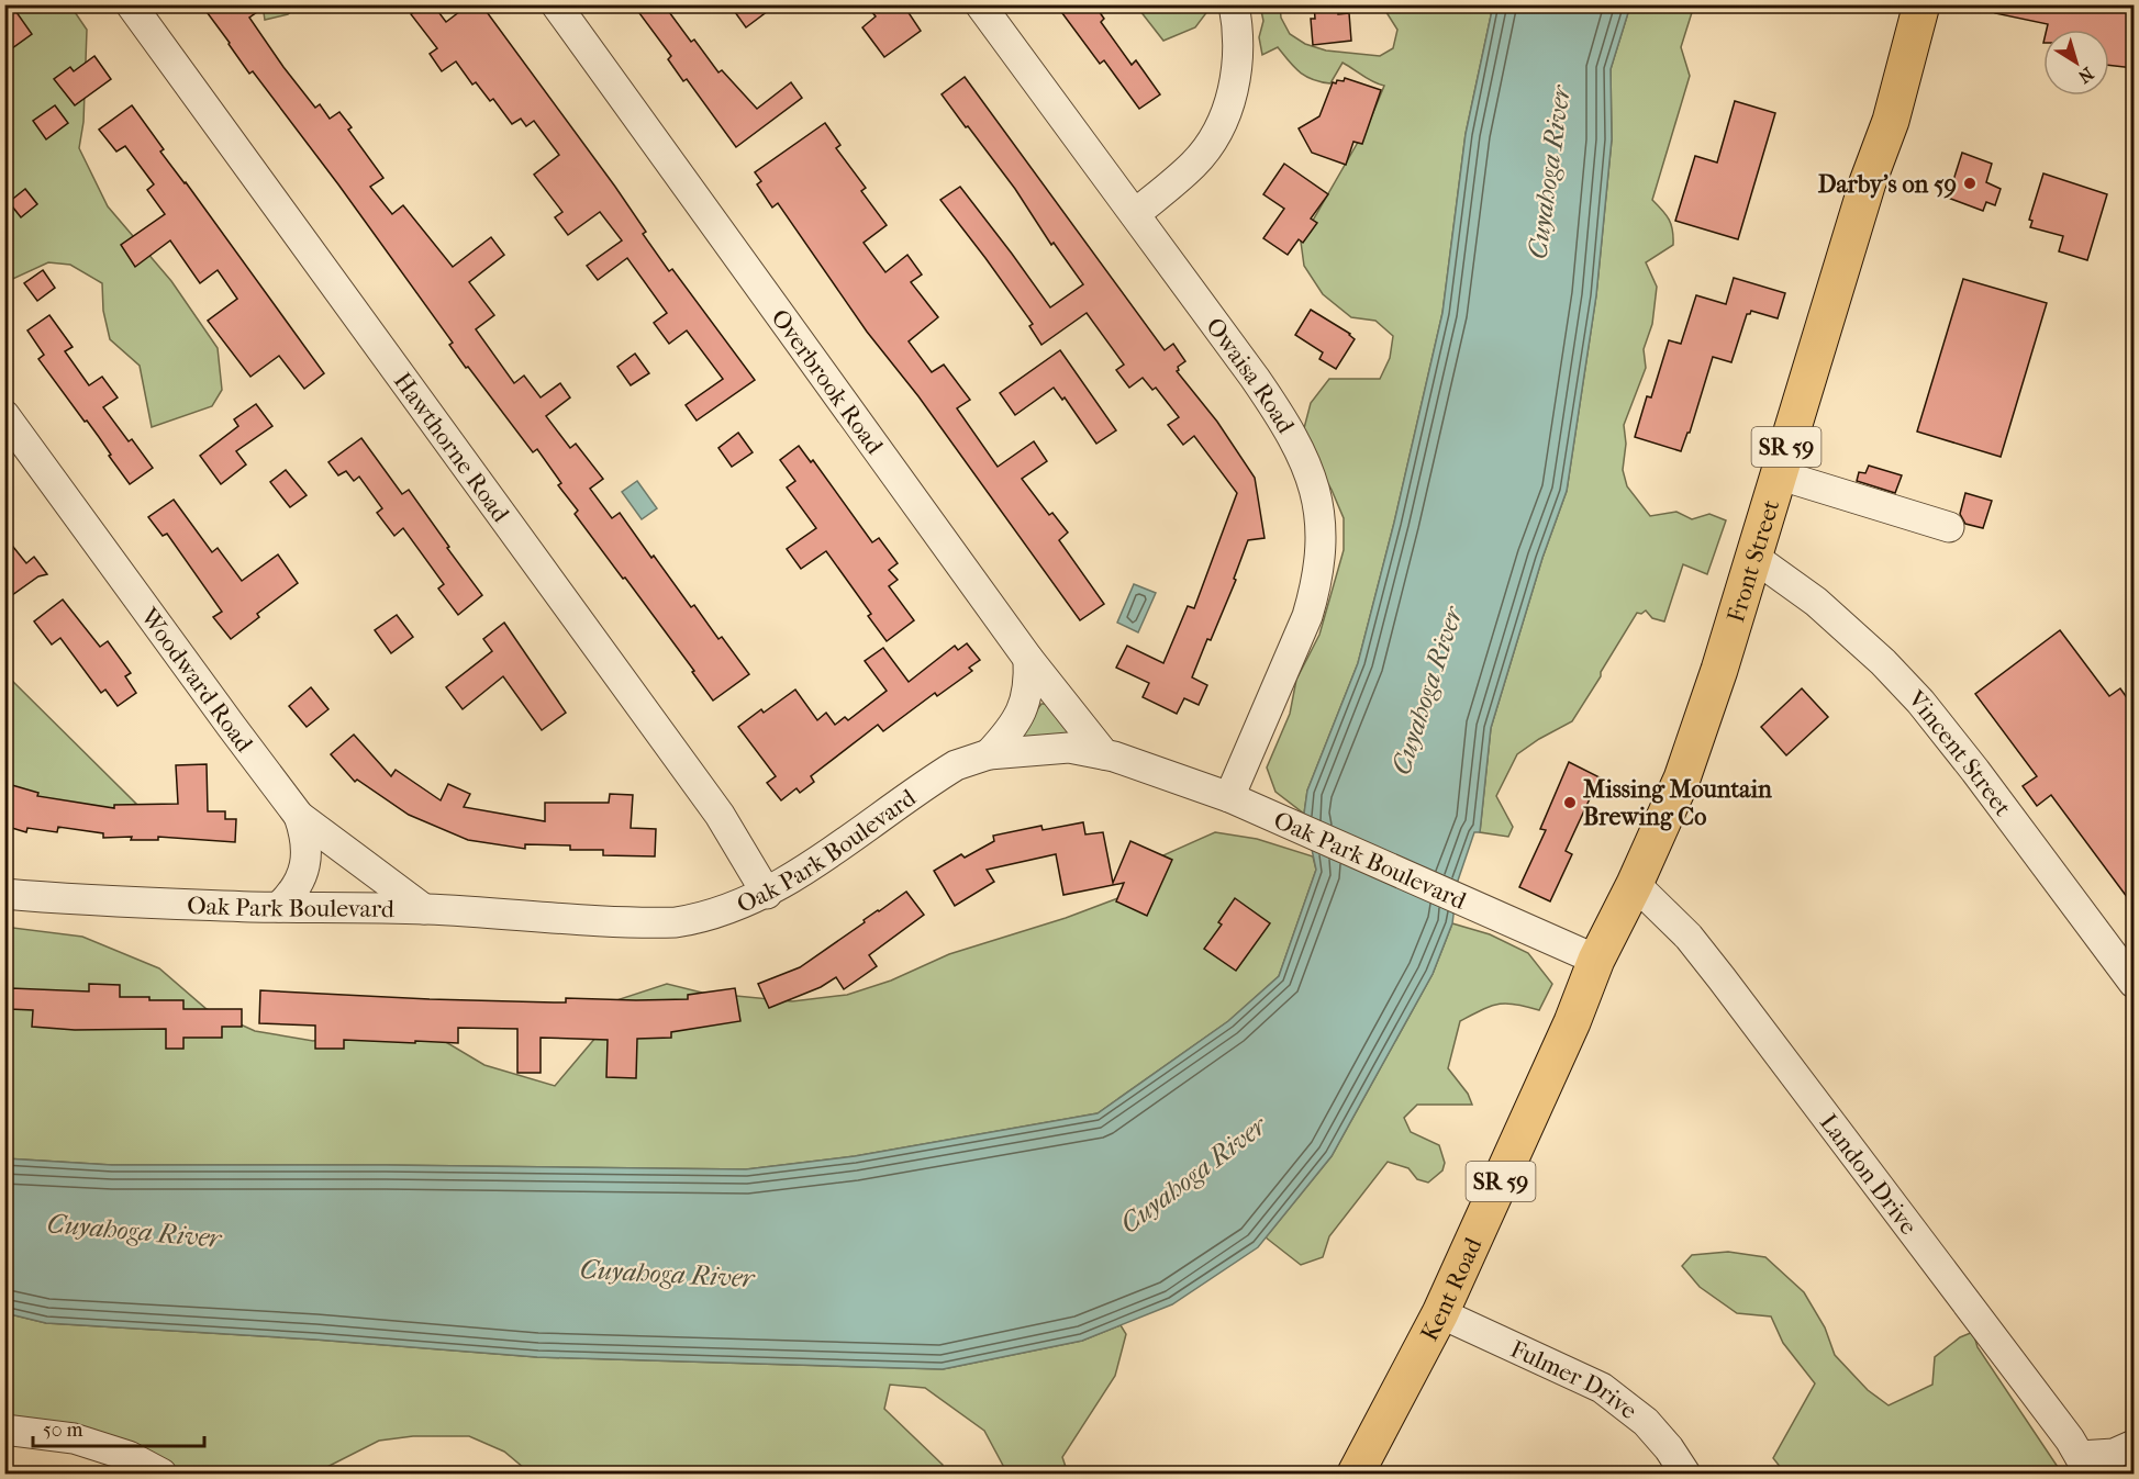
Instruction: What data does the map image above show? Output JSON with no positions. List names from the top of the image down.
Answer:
{
  "streets": {
    "main road": ["SR 59", "Front Street", "Kent Road"],
    "street": [
      "Owaisa Road",
      "Overbrook Road",
      "Hawthorne Road",
      "Woodward Road",
      "Vincent Street",
      "Oak Park Boulevard",
      "Landon Drive",
      "Fulmer Drive"
    ]
  },
  "crossings": [
    ["Owaisa Road", "Oak Park Boulevard"],
    ["Overbrook Road", "Oak Park Boulevard"],
    ["Hawthorne Road", "Oak Park Boulevard"],
    ["Front Street", "Vincent Street"],
    ["Front Street", "Landon Drive"],
    ["Front Street", "Kent Road"],
    ["Woodward Road", "Oak Park Boulevard"],
    ["Oak Park Boulevard", "Kent Road"],
    ["Landon Drive", "Kent Road"],
    ["Kent Road", "Fulmer Drive"]
  ],
  "water": ["Cuyahoga River"],
  "places": ["Darby's on 59", "Missing Mountain Brewing Co"],
  "scale_bar": "50 m",
  "north": "bottom right"
}
